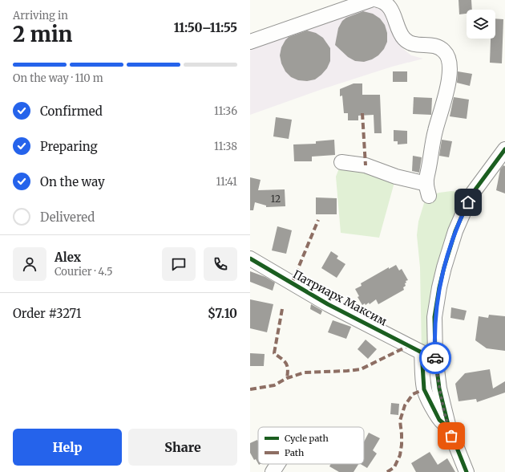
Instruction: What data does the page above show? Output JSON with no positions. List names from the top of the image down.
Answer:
{
  "streets": {
    "street": ["Патриарх Максим"]
  },
  "house_numbers": ["12"],
  "legend": ["Cycle path", "Path"],
  "page": {
    "heading": ["2 min", "Arriving in", "11:50–11:55"],
    "panel": [
      "Alex",
      "Courier · 4.5",
      "Order #3271",
      "$7.10"
    ],
    "bar": "On the way · 110 m",
    "list": [
      ["Confirmed", "11:36"],
      ["Preparing", "11:38"],
      ["On the way", "11:41"],
      "Delivered"
    ],
    "buttons": ["Help", "Share"]
  }
}
